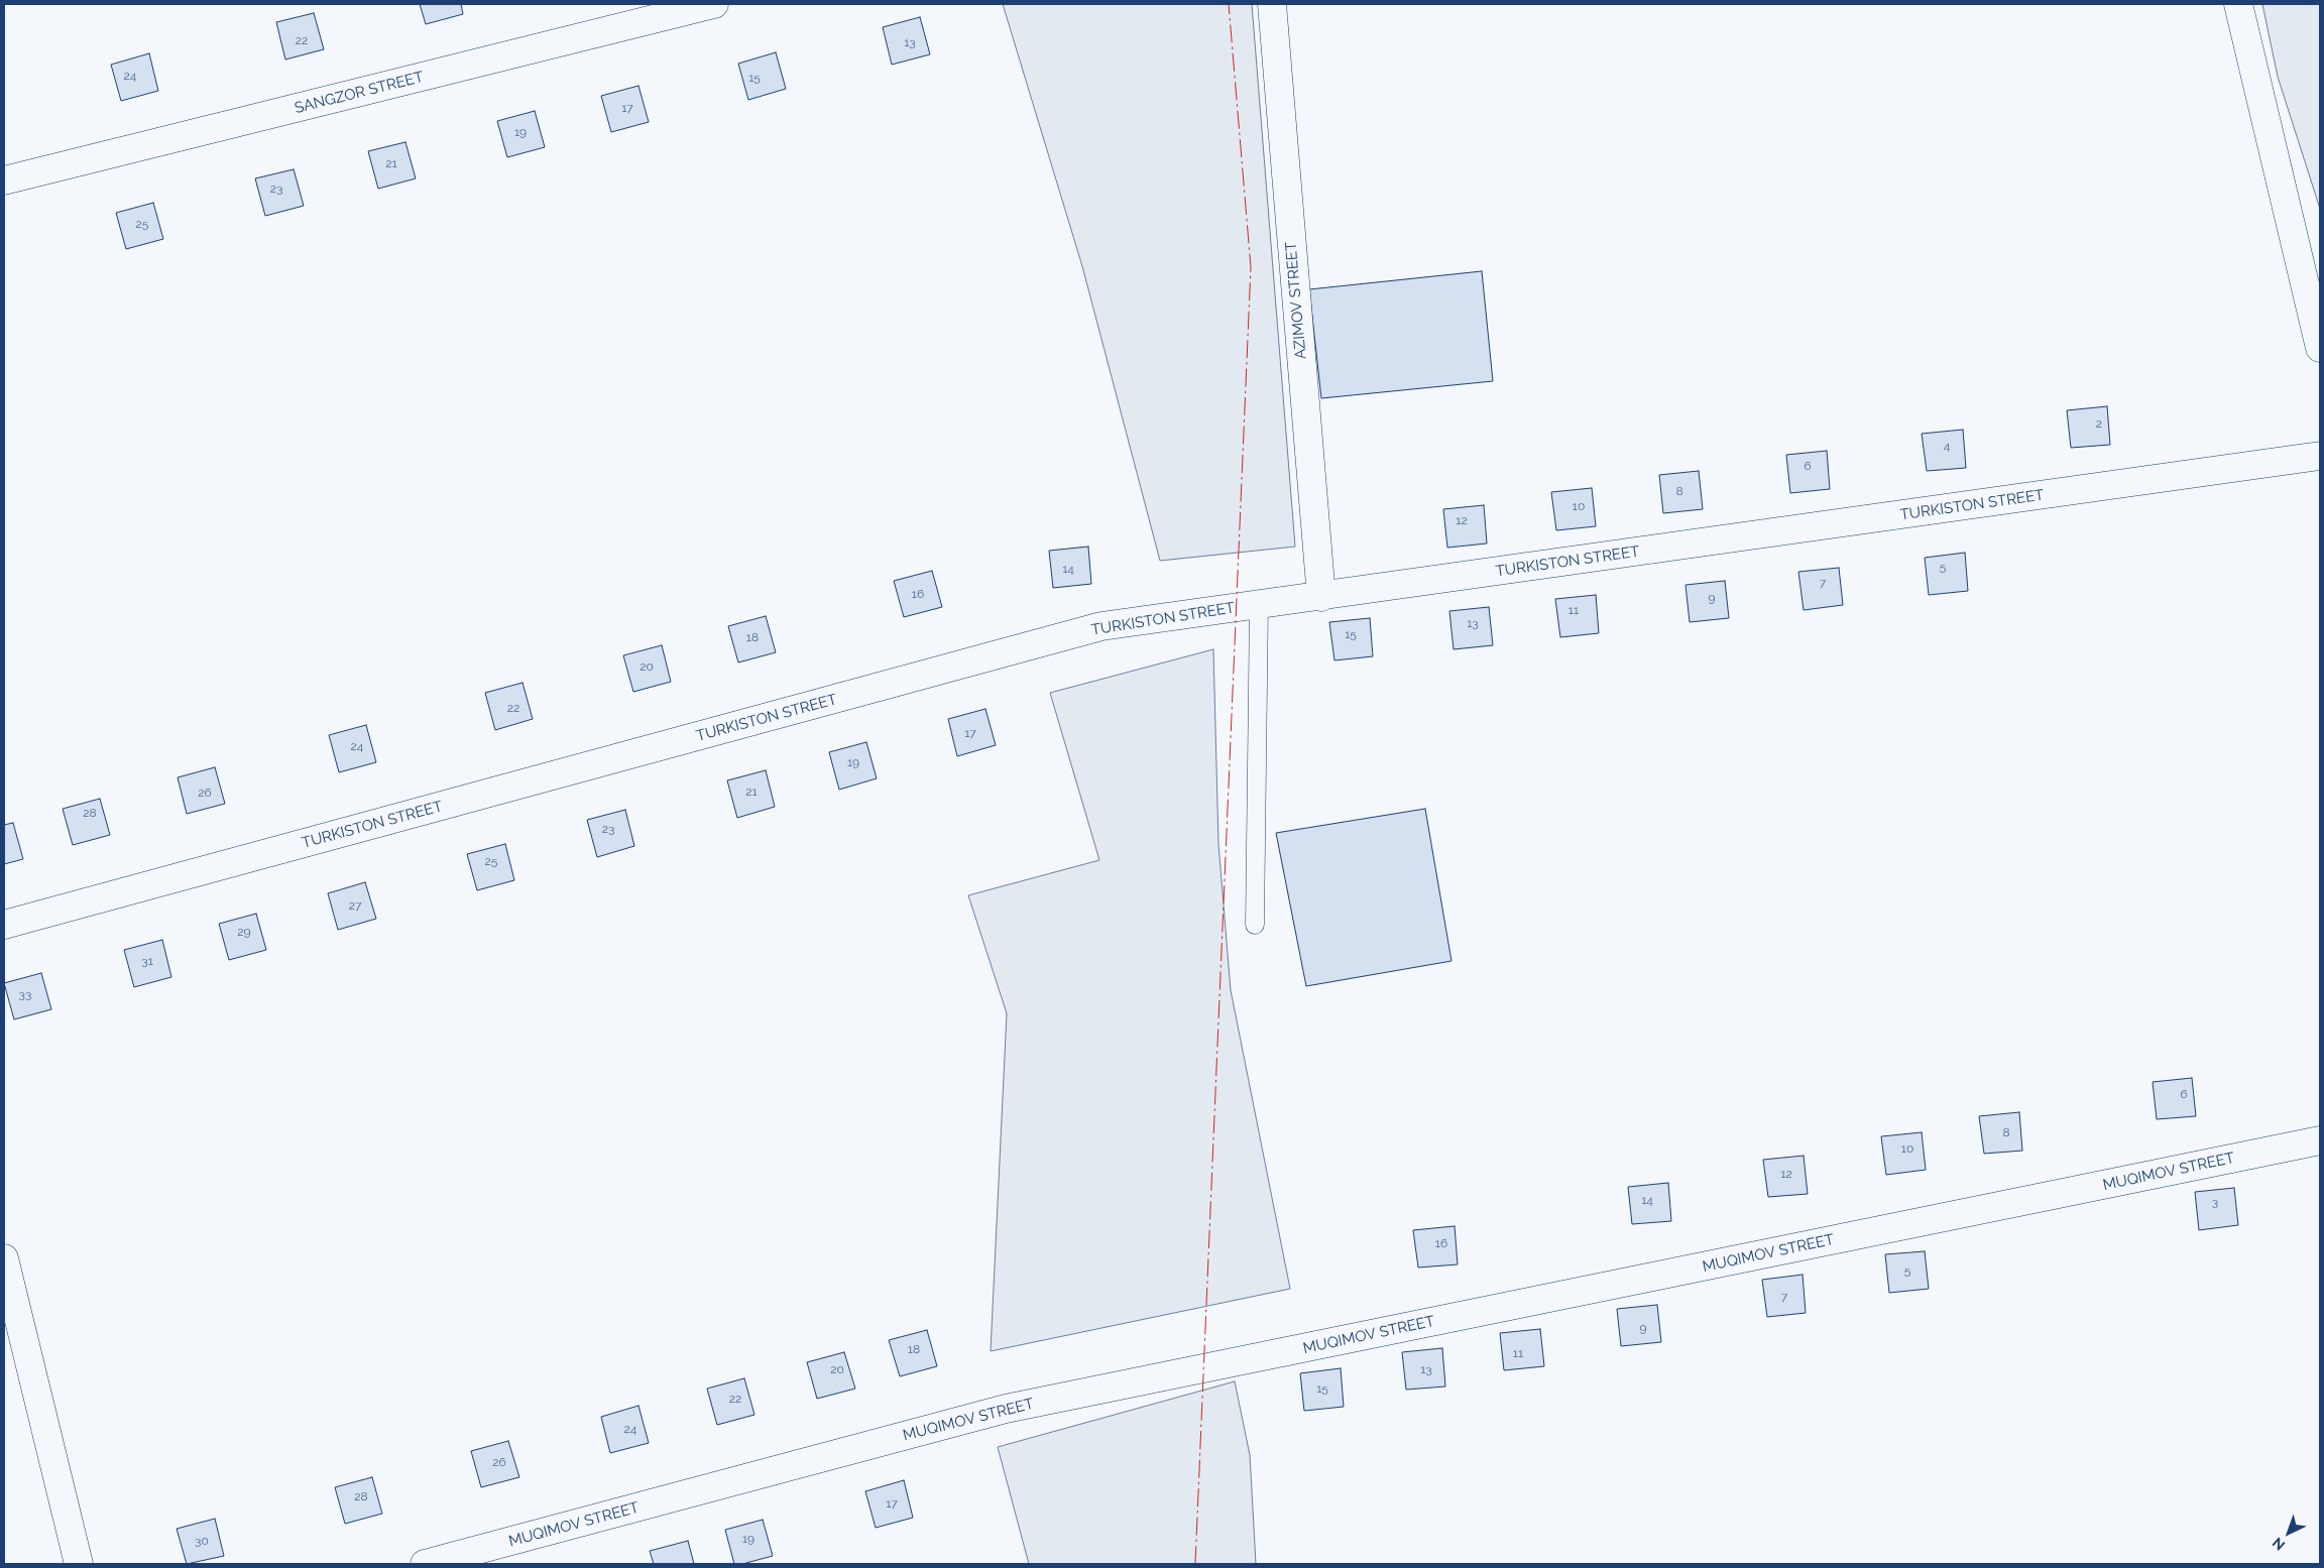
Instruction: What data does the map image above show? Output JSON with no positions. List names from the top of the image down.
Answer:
{
  "streets": {
    "street": [
      "SANGZOR STREET",
      "AZIMOV STREET",
      "TURKISTON STREET",
      "MUQIMOV STREET"
    ]
  },
  "crossings": [
    ["AZIMOV STREET", "TURKISTON STREET"]
  ],
  "house_numbers": [
    "22",
    "13",
    "24",
    "15",
    "17",
    "19",
    "21",
    "23",
    "25",
    "2",
    "4",
    "6",
    "8",
    "10",
    "12",
    "5",
    "14",
    "7",
    "16",
    "9",
    "11",
    "13",
    "15",
    "18",
    "20",
    "22",
    "17",
    "24",
    "19",
    "21",
    "26",
    "28",
    "23",
    "25",
    "27",
    "29",
    "31",
    "33",
    "6",
    "8",
    "10",
    "12",
    "14",
    "3",
    "16",
    "5",
    "7",
    "9",
    "18",
    "11",
    "20",
    "13",
    "15",
    "22",
    "24",
    "26",
    "28",
    "17",
    "19",
    "30"
  ],
  "north": "bottom left"
}
